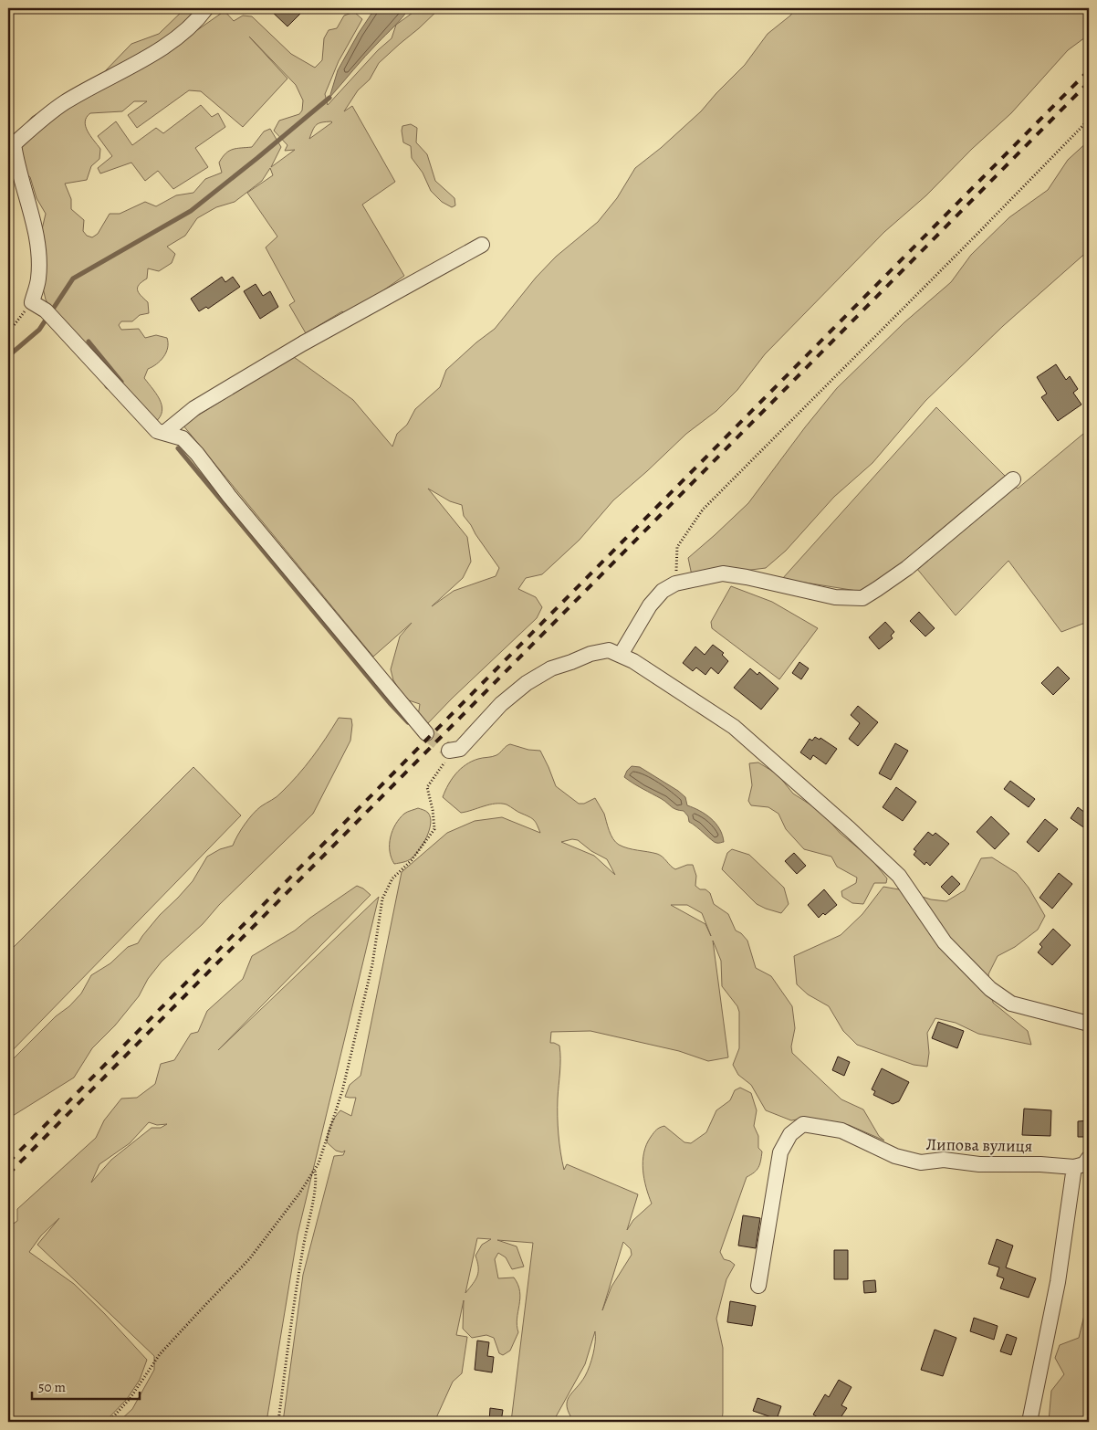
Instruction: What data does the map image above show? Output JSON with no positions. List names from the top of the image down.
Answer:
{
  "streets": {
    "street": ["Липова вулиця"]
  },
  "scale_bar": "50 m"
}
